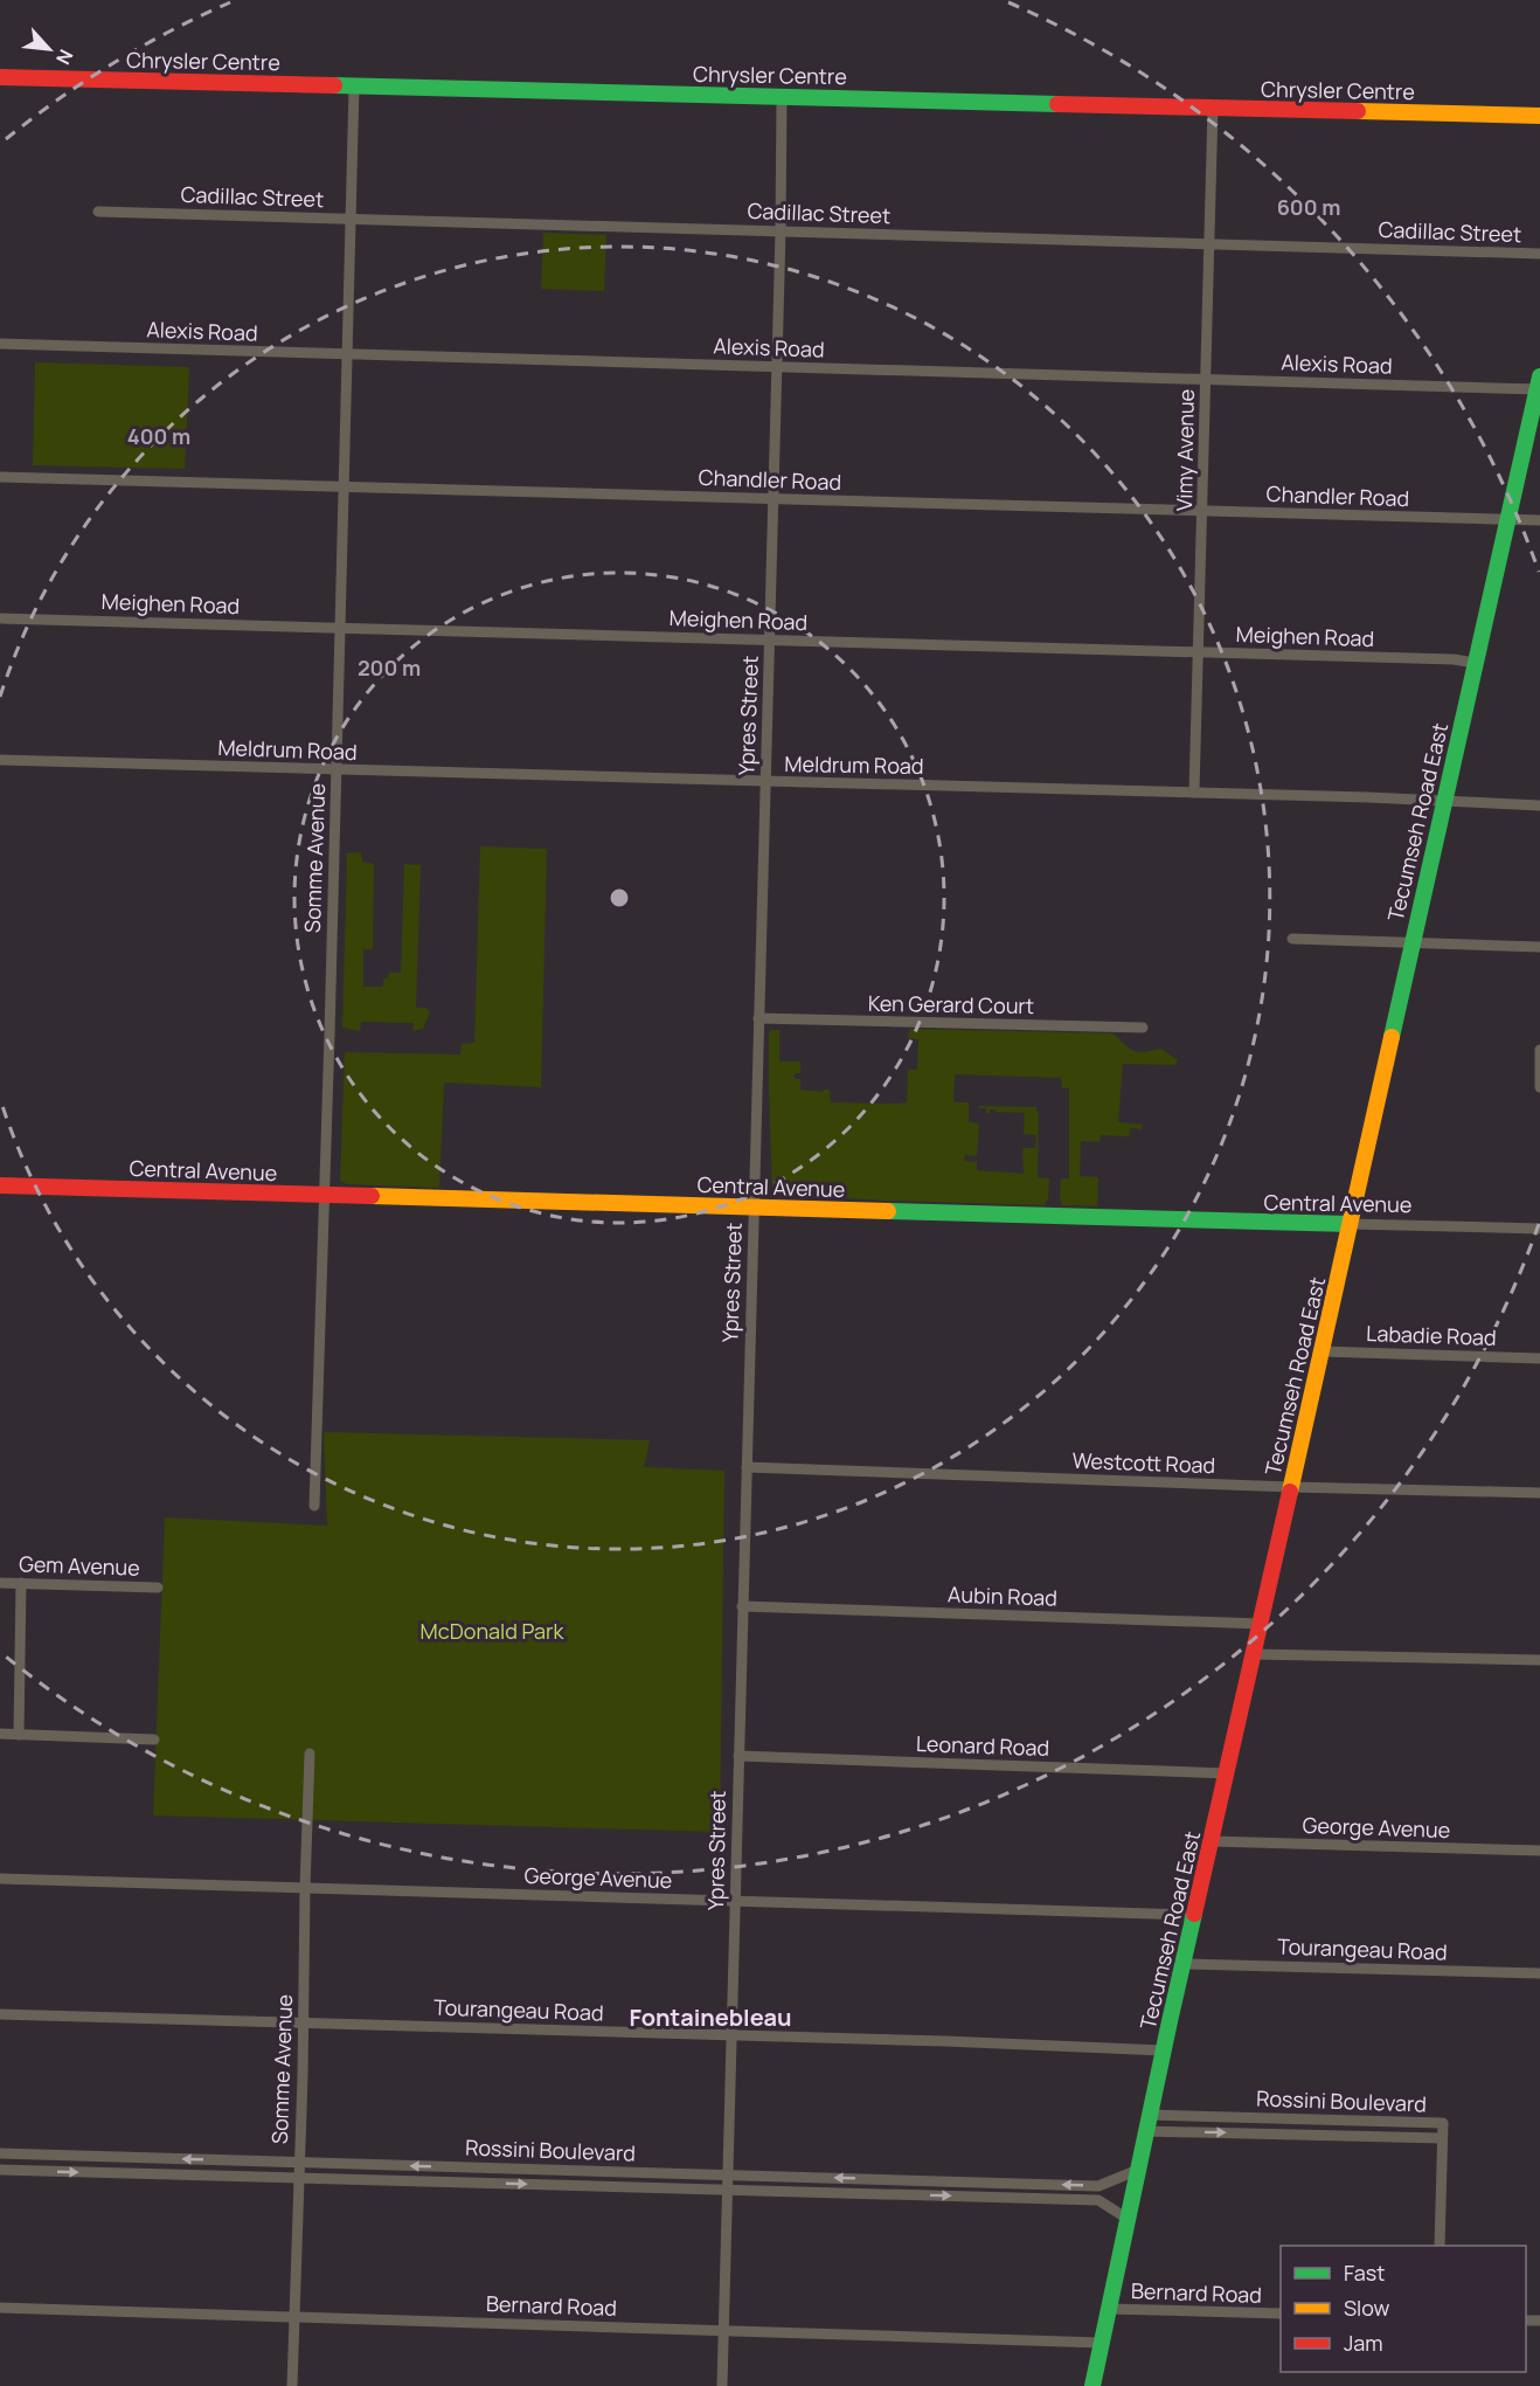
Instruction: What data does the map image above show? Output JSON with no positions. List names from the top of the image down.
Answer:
{
  "streets": {
    "street": [
      "Chrysler Centre",
      "Cadillac Street",
      "Alexis Road",
      "Vimy Avenue",
      "Chandler Road",
      "Meighen Road",
      "Ypres Street",
      "Meldrum Road",
      "Tecumseh Road East",
      "Somme Avenue",
      "Ken Gerard Court",
      "Central Avenue",
      "Labadie Road",
      "Westcott Road",
      "Gem Avenue",
      "Aubin Road",
      "Leonard Road",
      "George Avenue",
      "Tourangeau Road",
      "Rossini Boulevard",
      "Bernard Road"
    ]
  },
  "crossings": [
    ["Chrysler Centre", "Vimy Avenue"],
    ["Chrysler Centre", "Ypres Street"],
    ["Chrysler Centre", "Somme Avenue"],
    ["Cadillac Street", "Vimy Avenue"],
    ["Cadillac Street", "Ypres Street"],
    ["Cadillac Street", "Somme Avenue"],
    ["Alexis Road", "Vimy Avenue"],
    ["Alexis Road", "Ypres Street"],
    ["Alexis Road", "Tecumseh Road East"],
    ["Alexis Road", "Somme Avenue"],
    ["Vimy Avenue", "Chandler Road"],
    ["Vimy Avenue", "Meighen Road"],
    ["Vimy Avenue", "Meldrum Road"],
    ["Chandler Road", "Ypres Street"],
    ["Chandler Road", "Tecumseh Road East"],
    ["Chandler Road", "Somme Avenue"],
    ["Meighen Road", "Ypres Street"],
    ["Meighen Road", "Tecumseh Road East"],
    ["Meighen Road", "Somme Avenue"],
    ["Ypres Street", "Meldrum Road"],
    ["Ypres Street", "Ken Gerard Court"],
    ["Ypres Street", "Central Avenue"],
    ["Ypres Street", "Westcott Road"],
    ["Ypres Street", "Aubin Road"],
    ["Ypres Street", "Leonard Road"],
    ["Ypres Street", "George Avenue"],
    ["Ypres Street", "Tourangeau Road"],
    ["Ypres Street", "Rossini Boulevard"],
    ["Ypres Street", "Bernard Road"],
    ["Meldrum Road", "Tecumseh Road East"],
    ["Meldrum Road", "Somme Avenue"],
    ["Tecumseh Road East", "Central Avenue"],
    ["Tecumseh Road East", "Labadie Road"],
    ["Tecumseh Road East", "Westcott Road"],
    ["Tecumseh Road East", "Aubin Road"],
    ["Tecumseh Road East", "Leonard Road"],
    ["Tecumseh Road East", "George Avenue"],
    ["Tecumseh Road East", "Tourangeau Road"],
    ["Tecumseh Road East", "Rossini Boulevard"],
    ["Tecumseh Road East", "Bernard Road"],
    ["Somme Avenue", "Central Avenue"],
    ["Somme Avenue", "George Avenue"],
    ["Somme Avenue", "Tourangeau Road"],
    ["Somme Avenue", "Rossini Boulevard"],
    ["Somme Avenue", "Bernard Road"]
  ],
  "districts": ["Fontainebleau"],
  "parks": ["McDonald Park"],
  "legend": ["Fast", "Slow", "Jam"],
  "north": "bottom right",
  "rings": ["600 m", "400 m", "200 m"]
}
